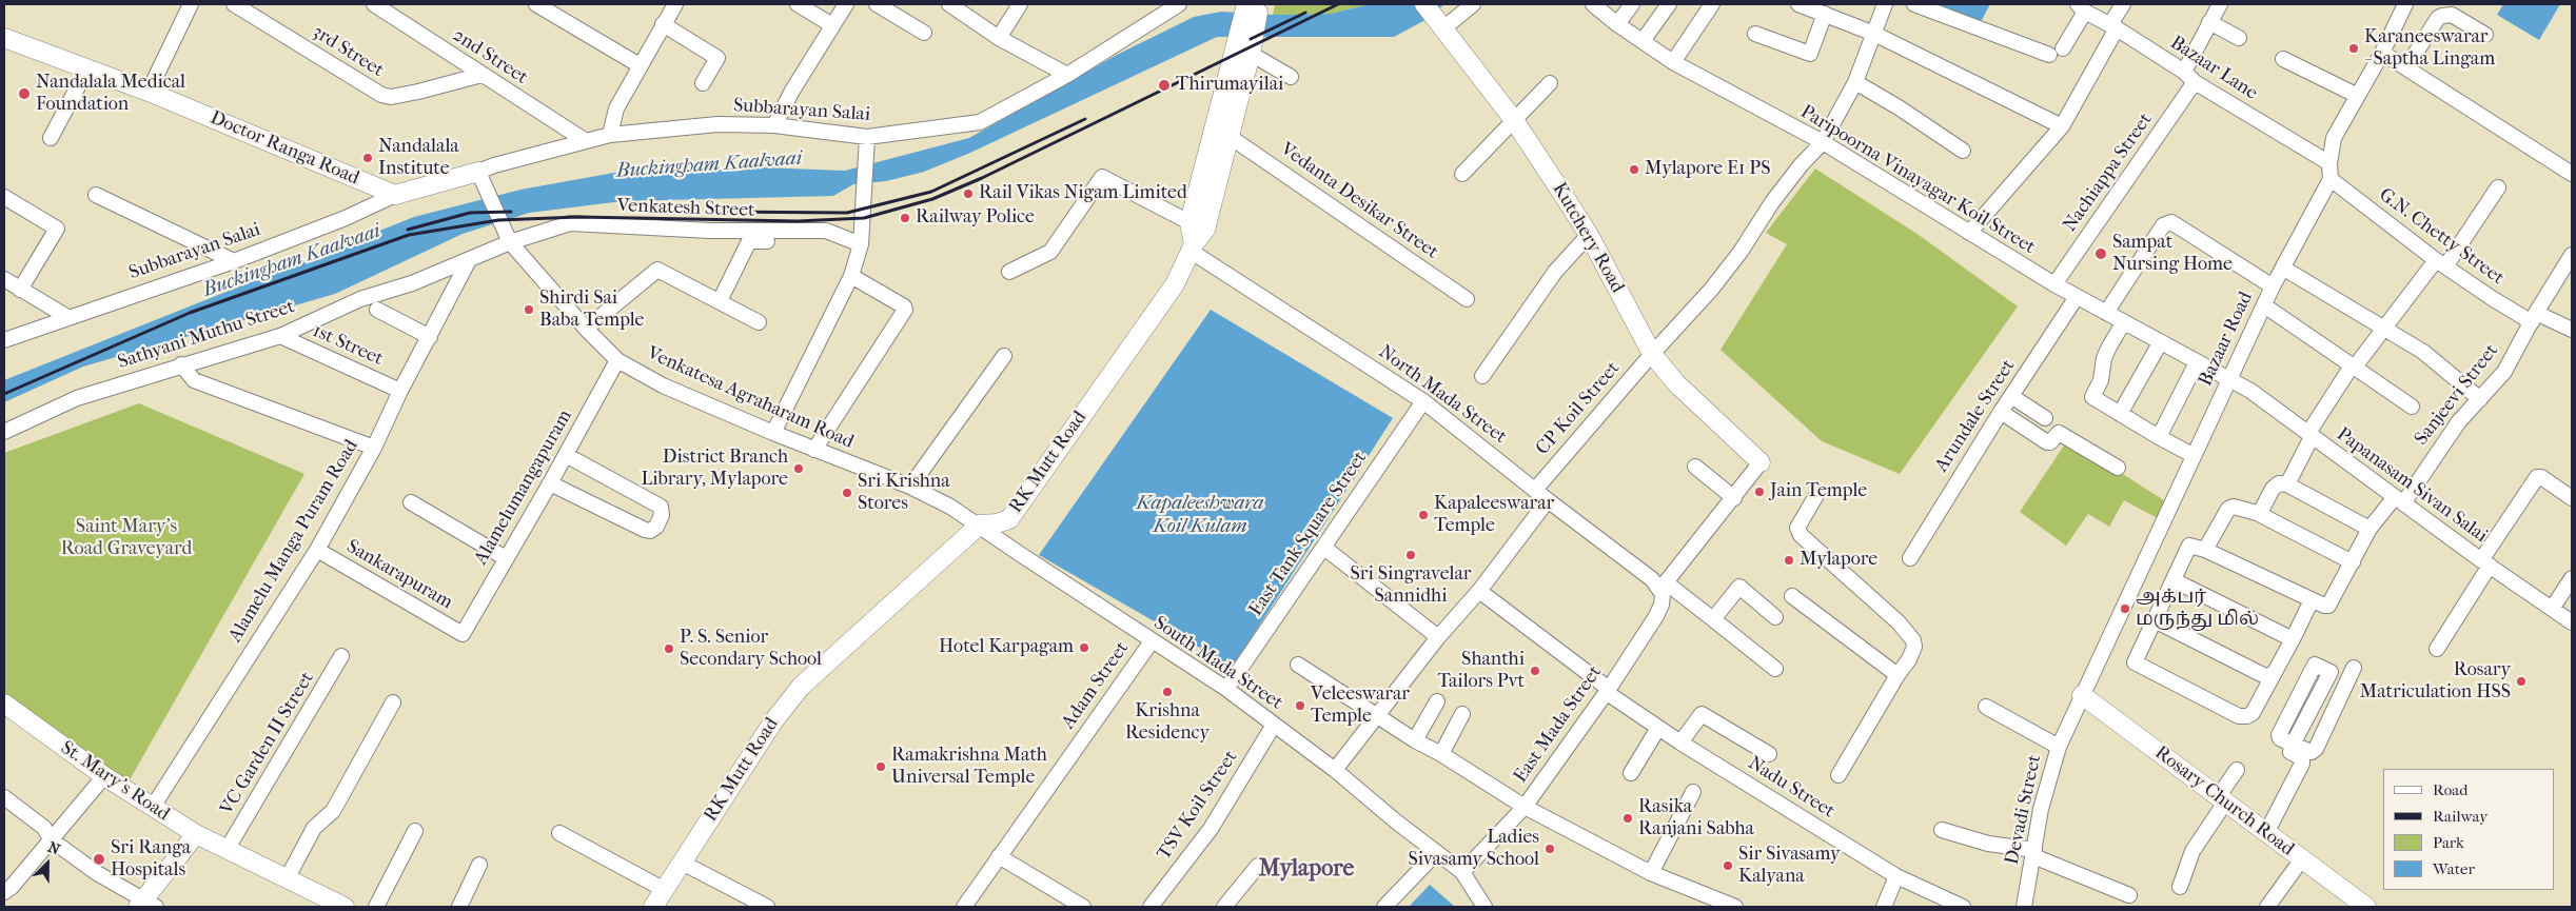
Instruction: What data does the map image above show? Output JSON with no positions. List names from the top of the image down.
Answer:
{
  "streets": {
    "main road": [
      "Doctor Ranga Road",
      "Kutchery Road",
      "RK Mutt Road",
      "St. Mary's Road",
      "Rosary Church Road"
    ],
    "street": [
      "3rd Street",
      "2nd Street",
      "Bazaar Lane",
      "Subbarayan Salai",
      "Nachiappa Street",
      "Paripoorna Vinayagar Koil Street",
      "Vedanta Desikar Street",
      "Venkatesh Street",
      "G.N. Chetty Street",
      "Sathyani Muthu Street",
      "Bazaar Road",
      "1st Street",
      "North Mada Street",
      "Sanjeevi Street",
      "Venkatesa Agraharam Road",
      "CP Koil Street",
      "Arundale Street",
      "Papanasam Sivan Salai",
      "Alamelumangapuram",
      "East Tank Square Street",
      "Alamelu Manga Puram Road",
      "Sankarapuram",
      "South Mada Street",
      "Adam Street",
      "East Mada Street",
      "VC Garden II Street",
      "Nadu Street",
      "TSV Koil Street",
      "Devadi Street"
    ]
  },
  "crossings": [
    ["3rd Street", "2nd Street"],
    ["2nd Street", "Subbarayan Salai"],
    ["Bazaar Lane", "Nachiappa Street"],
    ["Subbarayan Salai", "Doctor Ranga Road"],
    ["Subbarayan Salai", "Venkatesa Agraharam Road"],
    ["Nachiappa Street", "Paripoorna Vinayagar Koil Street"],
    ["Paripoorna Vinayagar Koil Street", "Bazaar Road"],
    ["Paripoorna Vinayagar Koil Street", "CP Koil Street"],
    ["Paripoorna Vinayagar Koil Street", "Arundale Street"],
    ["Paripoorna Vinayagar Koil Street", "Papanasam Sivan Salai"],
    ["Vedanta Desikar Street", "RK Mutt Road"],
    ["Venkatesh Street", "Sathyani Muthu Street"],
    ["Venkatesh Street", "Venkatesa Agraharam Road"],
    ["G.N. Chetty Street", "Bazaar Road"],
    ["G.N. Chetty Street", "Sanjeevi Street"],
    ["Kutchery Road", "CP Koil Street"],
    ["Sathyani Muthu Street", "1st Street"],
    ["Sathyani Muthu Street", "Venkatesa Agraharam Road"],
    ["Sathyani Muthu Street", "Alamelu Manga Puram Road"],
    ["Bazaar Road", "Papanasam Sivan Salai"],
    ["Bazaar Road", "Rosary Church Road"],
    ["Bazaar Road", "Devadi Street"],
    ["1st Street", "Alamelu Manga Puram Road"],
    ["North Mada Street", "CP Koil Street"],
    ["North Mada Street", "RK Mutt Road"],
    ["North Mada Street", "East Tank Square Street"],
    ["North Mada Street", "East Mada Street"],
    ["Sanjeevi Street", "Papanasam Sivan Salai"],
    ["Venkatesa Agraharam Road", "RK Mutt Road"],
    ["Venkatesa Agraharam Road", "Alamelumangapuram"],
    ["Venkatesa Agraharam Road", "South Mada Street"],
    ["Alamelumangapuram", "Sankarapuram"],
    ["East Tank Square Street", "South Mada Street"],
    ["Alamelu Manga Puram Road", "Sankarapuram"],
    ["Alamelu Manga Puram Road", "St. Mary's Road"],
    ["South Mada Street", "Adam Street"],
    ["South Mada Street", "East Mada Street"],
    ["South Mada Street", "TSV Koil Street"],
    ["East Mada Street", "Nadu Street"],
    ["VC Garden II Street", "St. Mary's Road"],
    ["Rosary Church Road", "Devadi Street"]
  ],
  "districts": ["Mylapore"],
  "water": ["Buckingham Kaalvaai", "Kapaleeshwara Koil Kulam"],
  "parks": ["Saint Mary's Road Graveyard"],
  "places": [
    "Karaneeswarar - Saptha Lingam",
    "Thirumayilai",
    "Nandalala Medical Foundation",
    "Nandalala Institute",
    "Mylapore E1 PS",
    "Rail Vikas Nigam Limited",
    "Railway Police",
    "Sampat Nursing Home",
    "Shirdi Sai Baba Temple",
    "District Branch Library, Mylapore",
    "Jain Temple",
    "Sri Krishna Stores",
    "Kapaleeswarar Temple",
    "Sri Singravelar Sannidhi",
    "Mylapore",
    "அக்பர் மருந்து மில்",
    "Hotel Karpagam",
    "P. S. Senior Secondary School",
    "Shanthi Tailors Pvt",
    "Rosary Matriculation HSS",
    "Krishna Residency",
    "Veleeswarar Temple",
    "Ramakrishna Math Universal Temple",
    "Rasika Ranjani Sabha",
    "Ladies Sivasamy School",
    "Sri Ranga Hospitals",
    "Sir Sivasamy Kalyana"
  ],
  "legend": [
    "Road",
    "Railway",
    "Park",
    "Water"
  ],
  "north": "top right"
}
